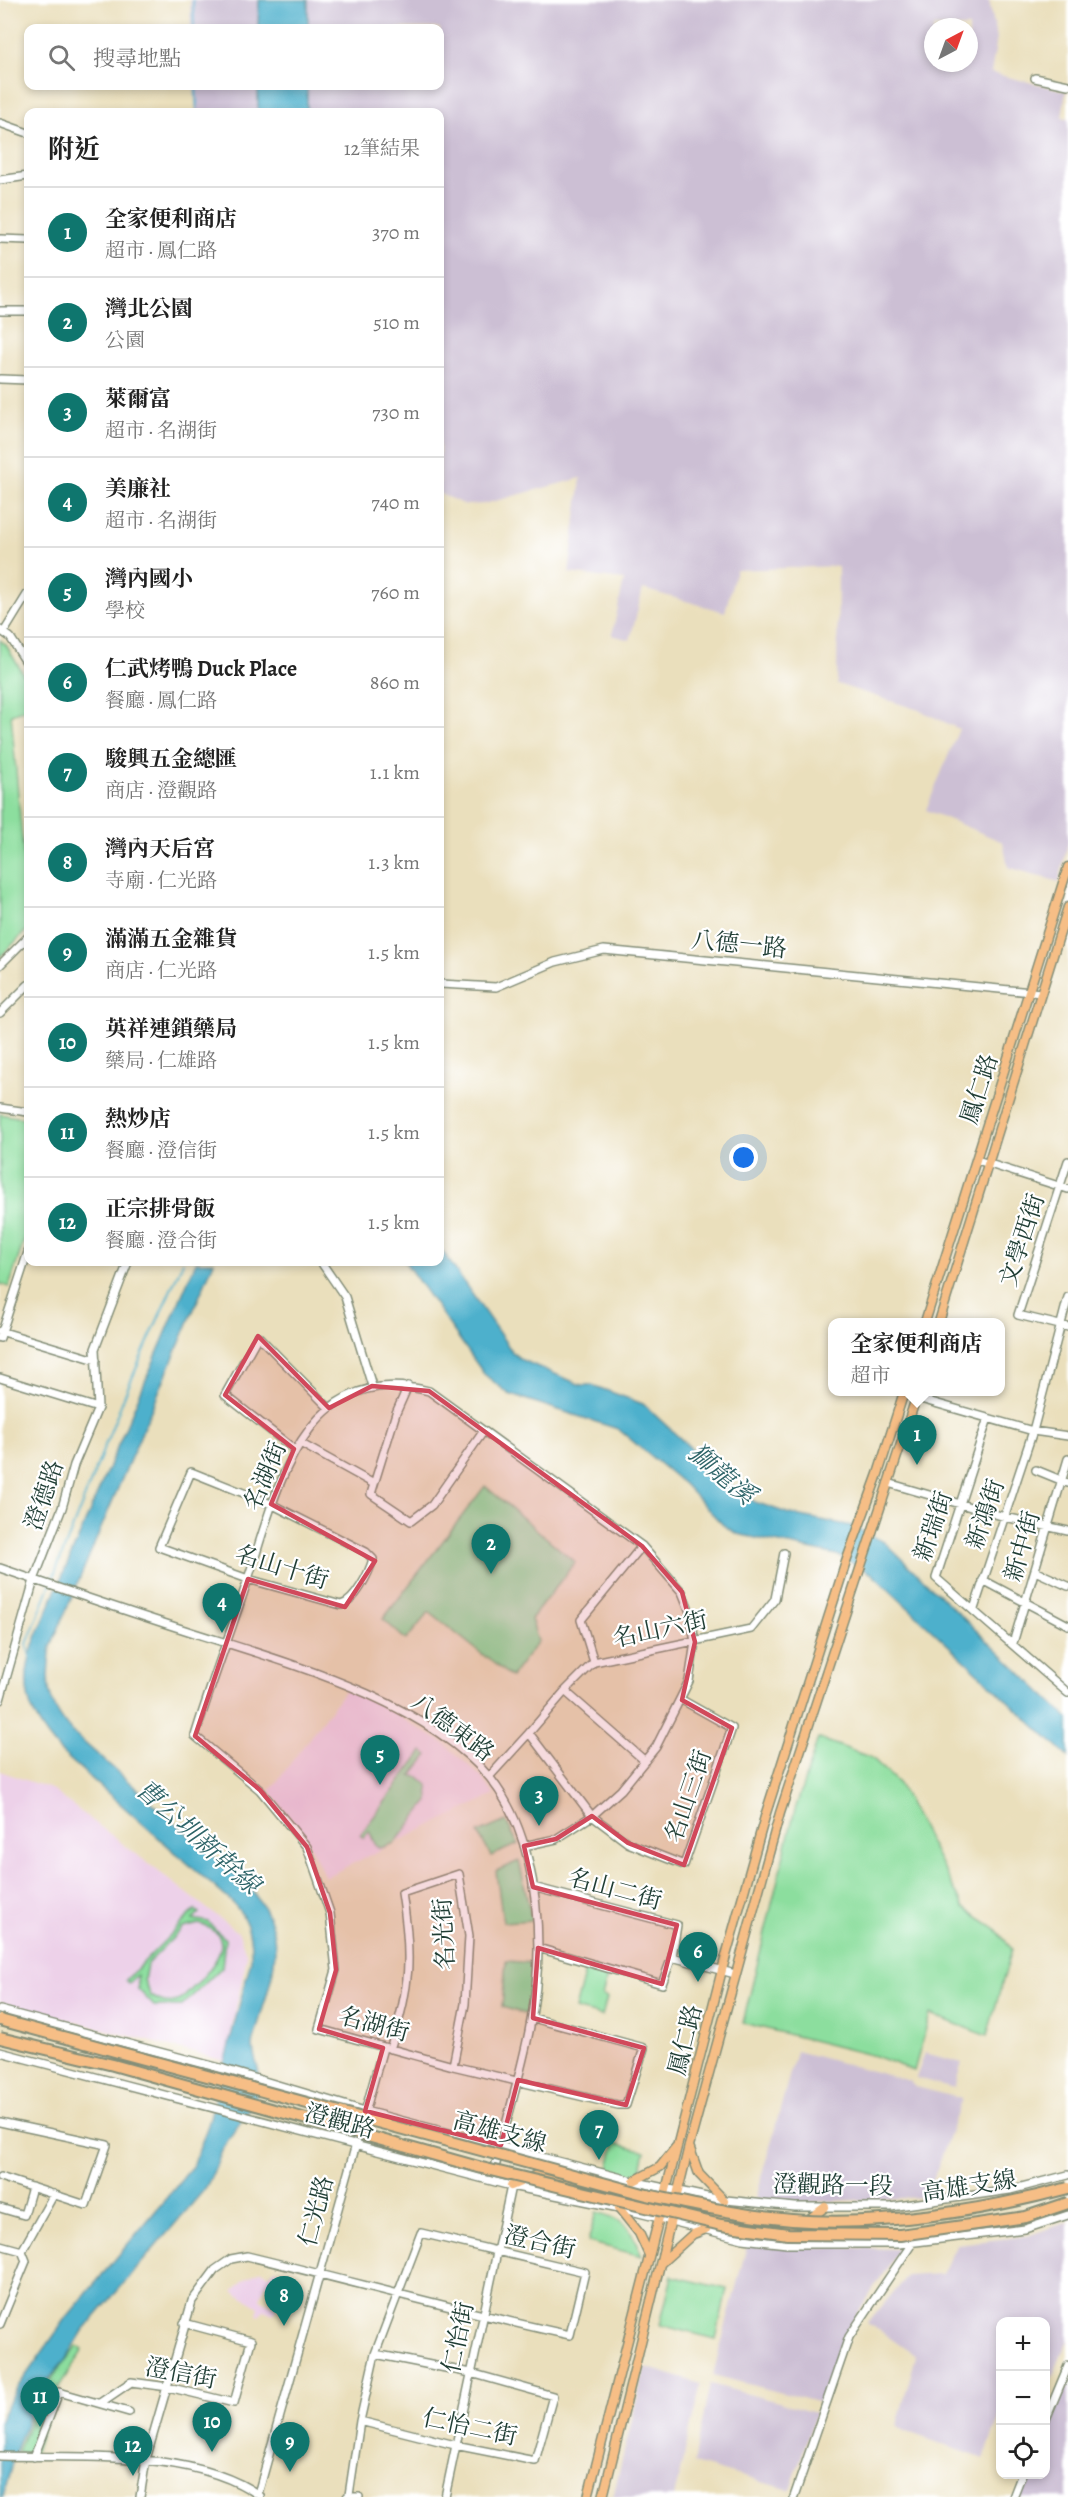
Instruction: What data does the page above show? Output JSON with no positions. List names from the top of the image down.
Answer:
{
  "streets": {
    "highway": ["高雄支線"],
    "main road": ["鳳仁路"],
    "street": [
      "八德一路",
      "文學西街",
      "名湖街",
      "澄德路",
      "新鴻街",
      "新瑞街",
      "新中街",
      "名山十街",
      "名山六街",
      "八德東路",
      "名山三街",
      "名山二街",
      "名光街",
      "澄觀路",
      "澄觀路一段",
      "仁光路",
      "澄合街",
      "仁怡街",
      "澄信街",
      "仁怡二街"
    ]
  },
  "crossings": [
    ["八德一路", "鳳仁路"],
    ["鳳仁路", "澄觀路"],
    ["鳳仁路", "澄觀路一段"],
    ["文學西街", "新鴻街"],
    ["名湖街", "名山十街"],
    ["名湖街", "名山六街"],
    ["名湖街", "八德東路"],
    ["名湖街", "名山三街"],
    ["名湖街", "名光街"],
    ["名湖街", "仁光路"],
    ["澄德路", "八德東路"],
    ["新鴻街", "新瑞街"],
    ["八德東路", "名山二街"],
    ["八德東路", "澄觀路"],
    ["名光街", "仁光路"],
    ["澄觀路", "澄觀路一段"],
    ["澄觀路", "仁光路"],
    ["澄觀路", "仁怡街"],
    ["仁光路", "澄合街"],
    ["澄合街", "仁怡街"],
    ["澄合街", "澄信街"],
    ["仁怡街", "仁怡二街"]
  ],
  "water": ["獅龍溪", "曹公圳新幹線"],
  "north": "top right",
  "page": {
    "search": "搜尋地點",
    "heading": ["附近", "12筆結果"],
    "list": [
      {
        "mark": "1",
        "name": "全家便利商店",
        "note": "超市 · 鳳仁路",
        "value": "370 m"
      },
      {
        "mark": "2",
        "name": "灣北公園",
        "note": "公園",
        "value": "510 m"
      },
      {
        "mark": "3",
        "name": "萊爾富",
        "note": "超市 · 名湖街",
        "value": "730 m"
      },
      {
        "mark": "4",
        "name": "美廉社",
        "note": "超市 · 名湖街",
        "value": "740 m"
      },
      {
        "mark": "5",
        "name": "灣內國小",
        "note": "學校",
        "value": "760 m"
      },
      {
        "mark": "6",
        "name": "仁武烤鴨 Duck Place",
        "note": "餐廳 · 鳳仁路",
        "value": "860 m"
      },
      {
        "mark": "7",
        "name": "駿興五金總匯",
        "note": "商店 · 澄觀路",
        "value": "1.1 km"
      },
      {
        "mark": "8",
        "name": "灣內天后宮",
        "note": "寺廟 · 仁光路",
        "value": "1.3 km"
      },
      {
        "mark": "9",
        "name": "滿滿五金雜貨",
        "note": "商店 · 仁光路",
        "value": "1.5 km"
      },
      {
        "mark": "10",
        "name": "英祥連鎖藥局",
        "note": "藥局 · 仁雄路",
        "value": "1.5 km"
      },
      {
        "mark": "11",
        "name": "熱炒店",
        "note": "餐廳 · 澄信街",
        "value": "1.5 km"
      },
      {
        "mark": "12",
        "name": "正宗排骨飯",
        "note": "餐廳 · 澄合街",
        "value": "1.5 km"
      }
    ],
    "popup": ["全家便利商店", "超市"],
    "pins": [
      "1",
      "2",
      "4",
      "5",
      "3",
      "6",
      "7",
      "8",
      "11",
      "10",
      "9",
      "12"
    ],
    "map_buttons": ["+", "−"]
  }
}
